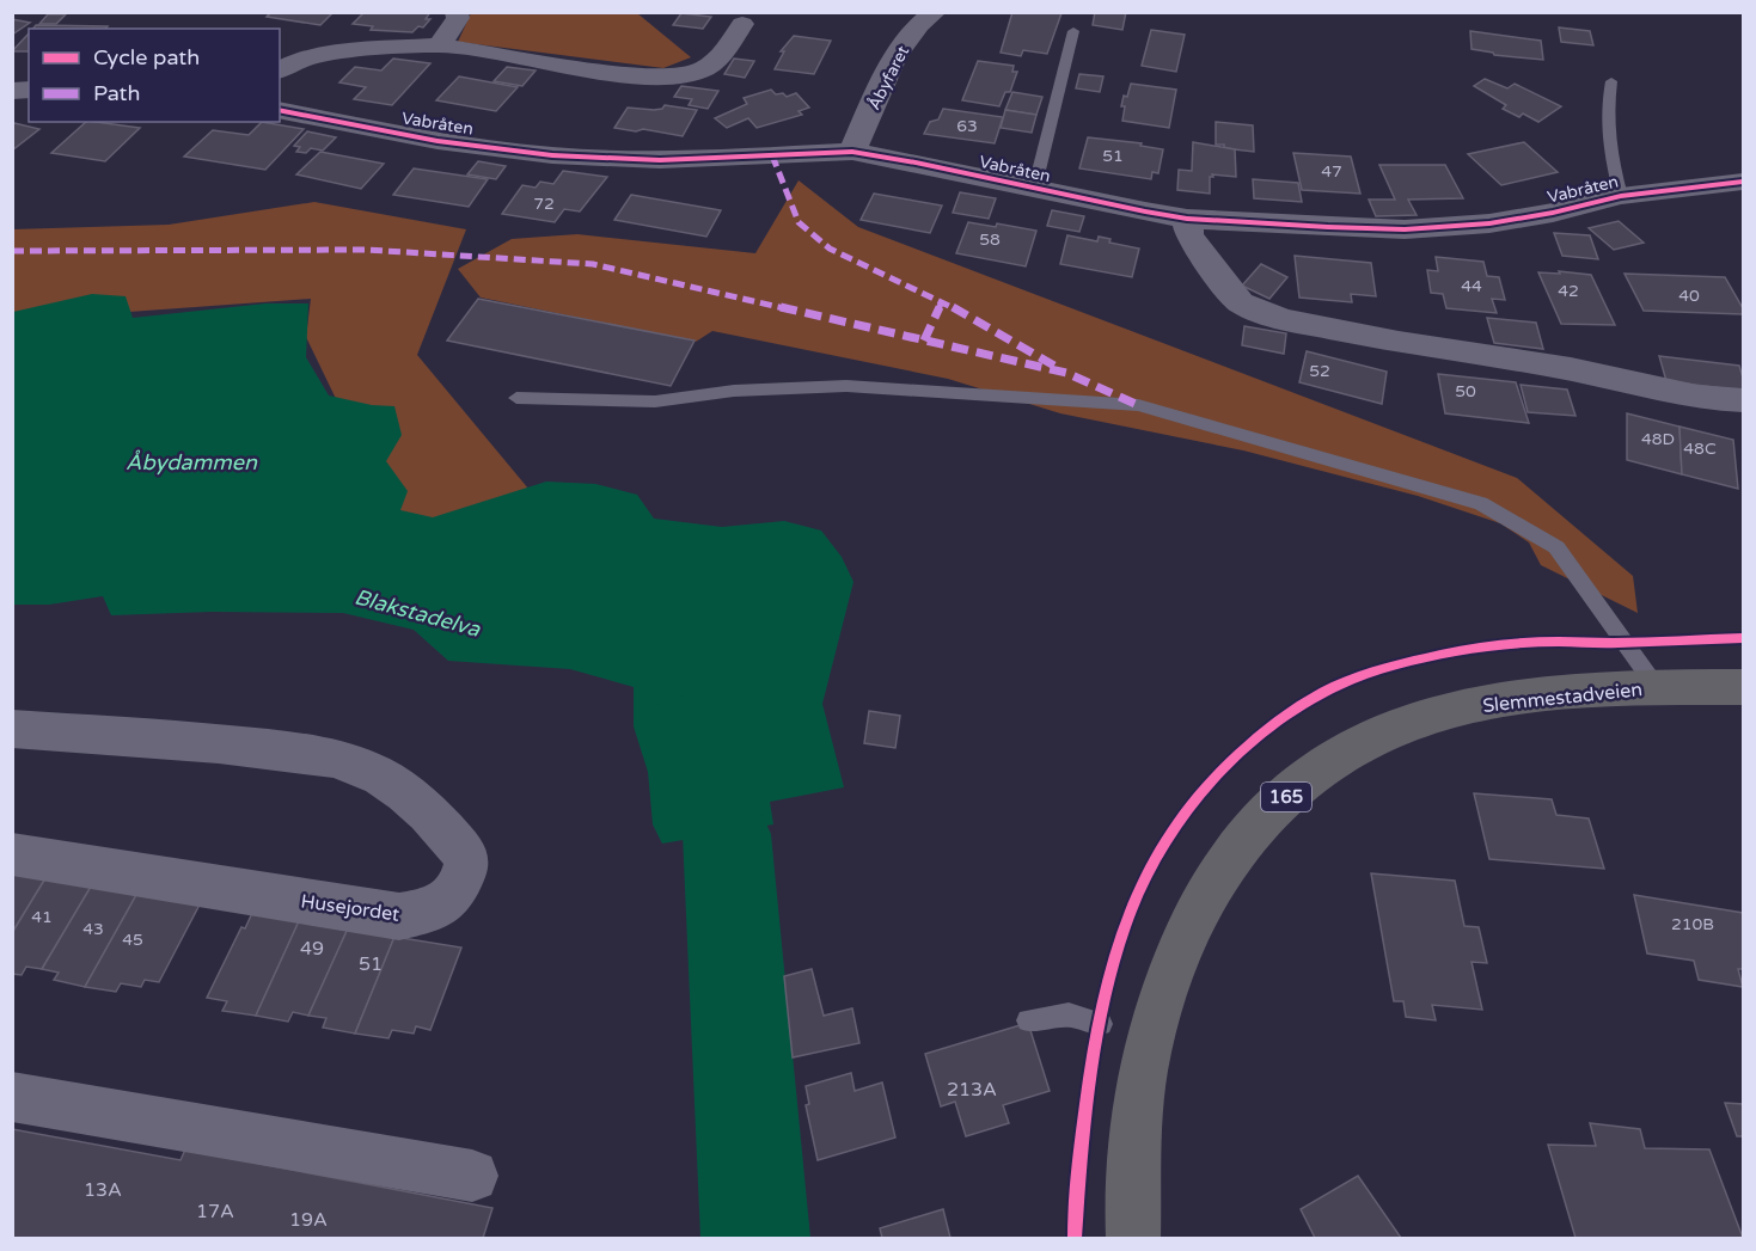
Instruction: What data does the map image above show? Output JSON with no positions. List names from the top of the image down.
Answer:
{
  "streets": {
    "main road": ["Slemmestadveien", "165"],
    "street": ["Åbyfaret", "Vabråten", "Husejordet"]
  },
  "crossings": [
    ["Åbyfaret", "Vabråten"]
  ],
  "water": ["Åbydammen", "Blakstadelva"],
  "house_numbers": [
    "63",
    "51",
    "47",
    "72",
    "58",
    "44",
    "42",
    "40",
    "52",
    "50",
    "48D",
    "48C",
    "41",
    "210B",
    "43",
    "45",
    "49",
    "51",
    "213A",
    "13A",
    "17A",
    "19A"
  ],
  "legend": ["Cycle path", "Path"]
}
